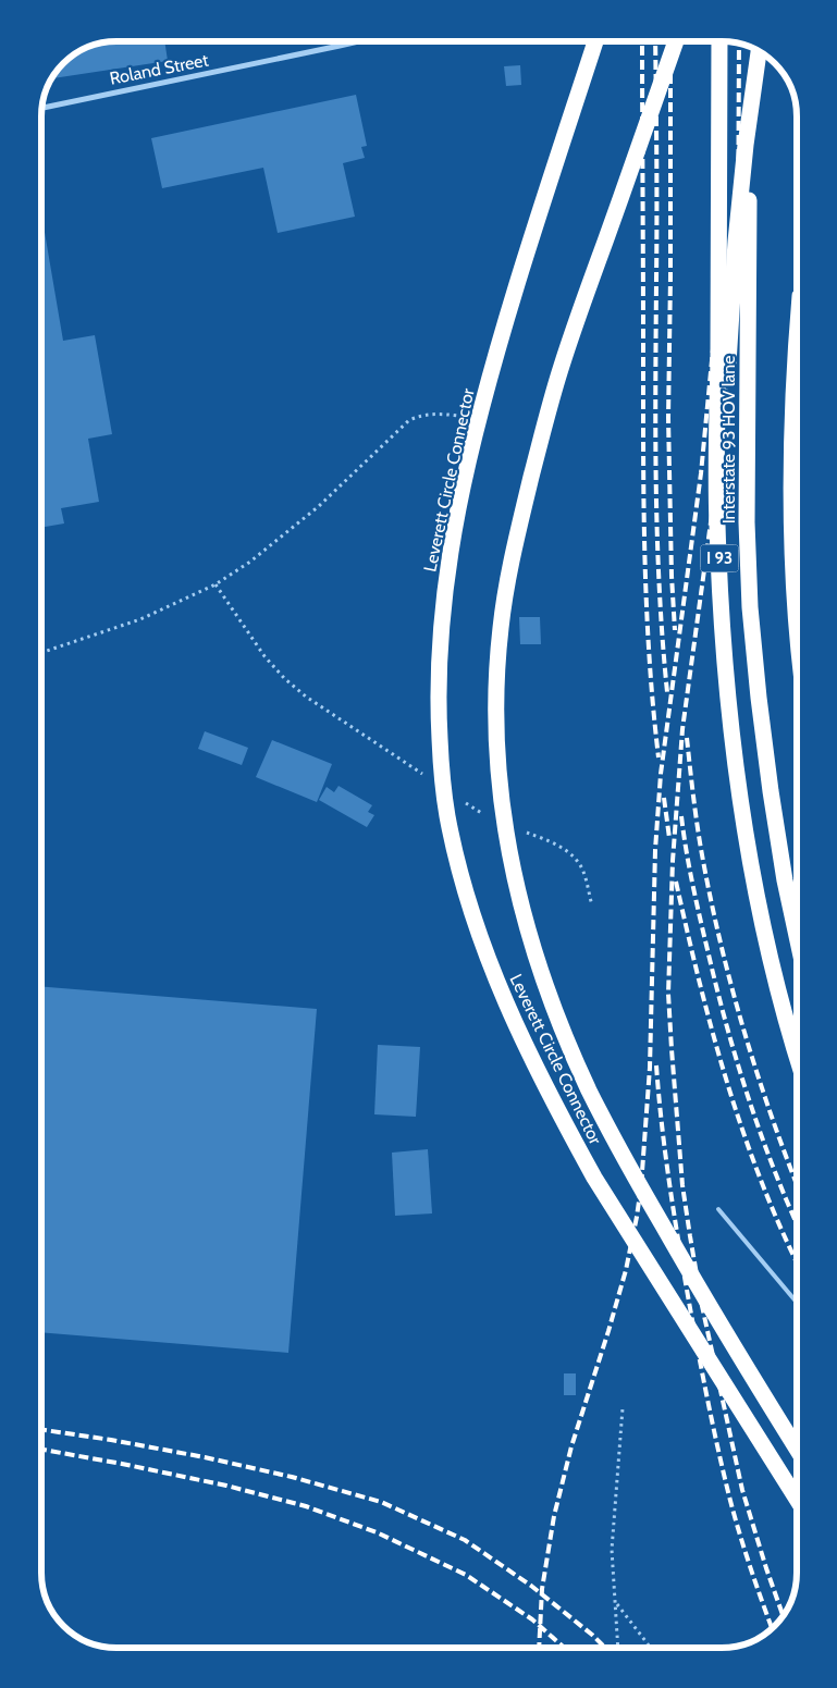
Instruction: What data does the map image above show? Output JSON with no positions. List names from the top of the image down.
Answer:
{
  "streets": {
    "highway": ["Interstate 93 HOV lane", "Leverett Circle Connector", "I 93"],
    "street": ["Roland Street"]
  }
}
